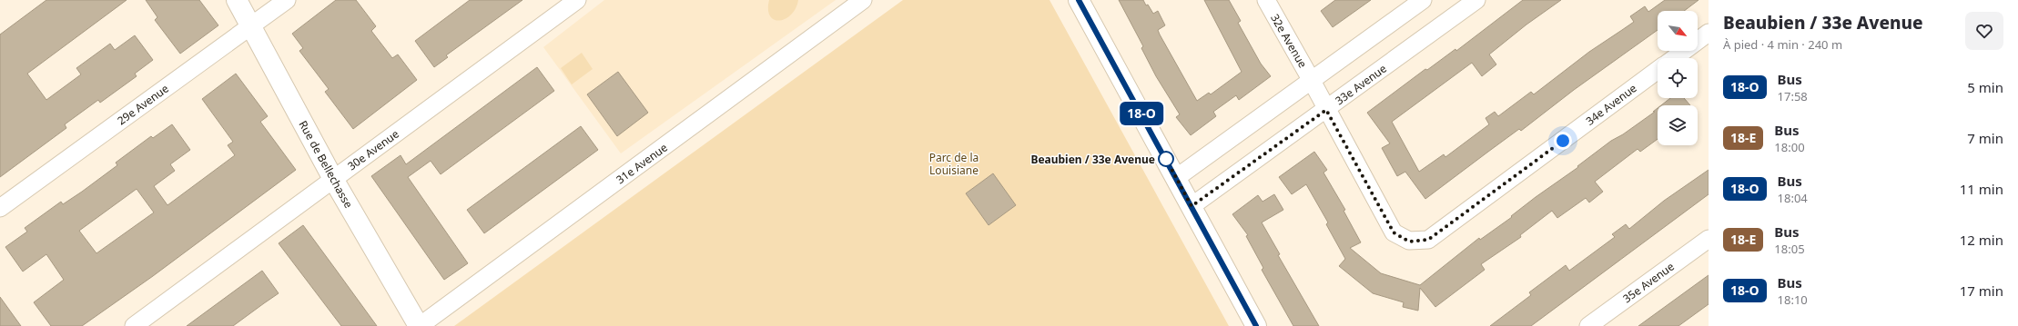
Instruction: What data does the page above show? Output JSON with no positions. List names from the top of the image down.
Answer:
{
  "streets": {
    "street": [
      "32e Avenue",
      "33e Avenue",
      "29e Avenue",
      "34e Avenue",
      "30e Avenue",
      "31e Avenue",
      "Rue de Bellechasse",
      "35e Avenue"
    ]
  },
  "crossings": [
    ["32e Avenue", "34e Avenue"],
    ["33e Avenue", "34e Avenue"],
    ["29e Avenue", "Rue de Bellechasse"],
    ["30e Avenue", "Rue de Bellechasse"],
    ["31e Avenue", "Rue de Bellechasse"]
  ],
  "parks": ["Parc de la Louisiane"],
  "places": ["Beaubien / 33e Avenue"],
  "lines": ["bus line 18-O"],
  "north": "bottom right",
  "page": {
    "on_map": "18-O",
    "heading": ["Beaubien / 33e Avenue", "À pied · 4 min · 240 m"],
    "list": [
      {
        "mark": "18-O",
        "name": "Bus",
        "note": "17:58",
        "value": "5 min"
      },
      {
        "mark": "18-E",
        "name": "Bus",
        "note": "18:00",
        "value": "7 min"
      },
      {
        "mark": "18-O",
        "name": "Bus",
        "note": "18:04",
        "value": "11 min"
      },
      {
        "mark": "18-E",
        "name": "Bus",
        "note": "18:05",
        "value": "12 min"
      },
      {
        "mark": "18-O",
        "name": "Bus",
        "note": "18:10",
        "value": "17 min"
      }
    ]
  }
}
